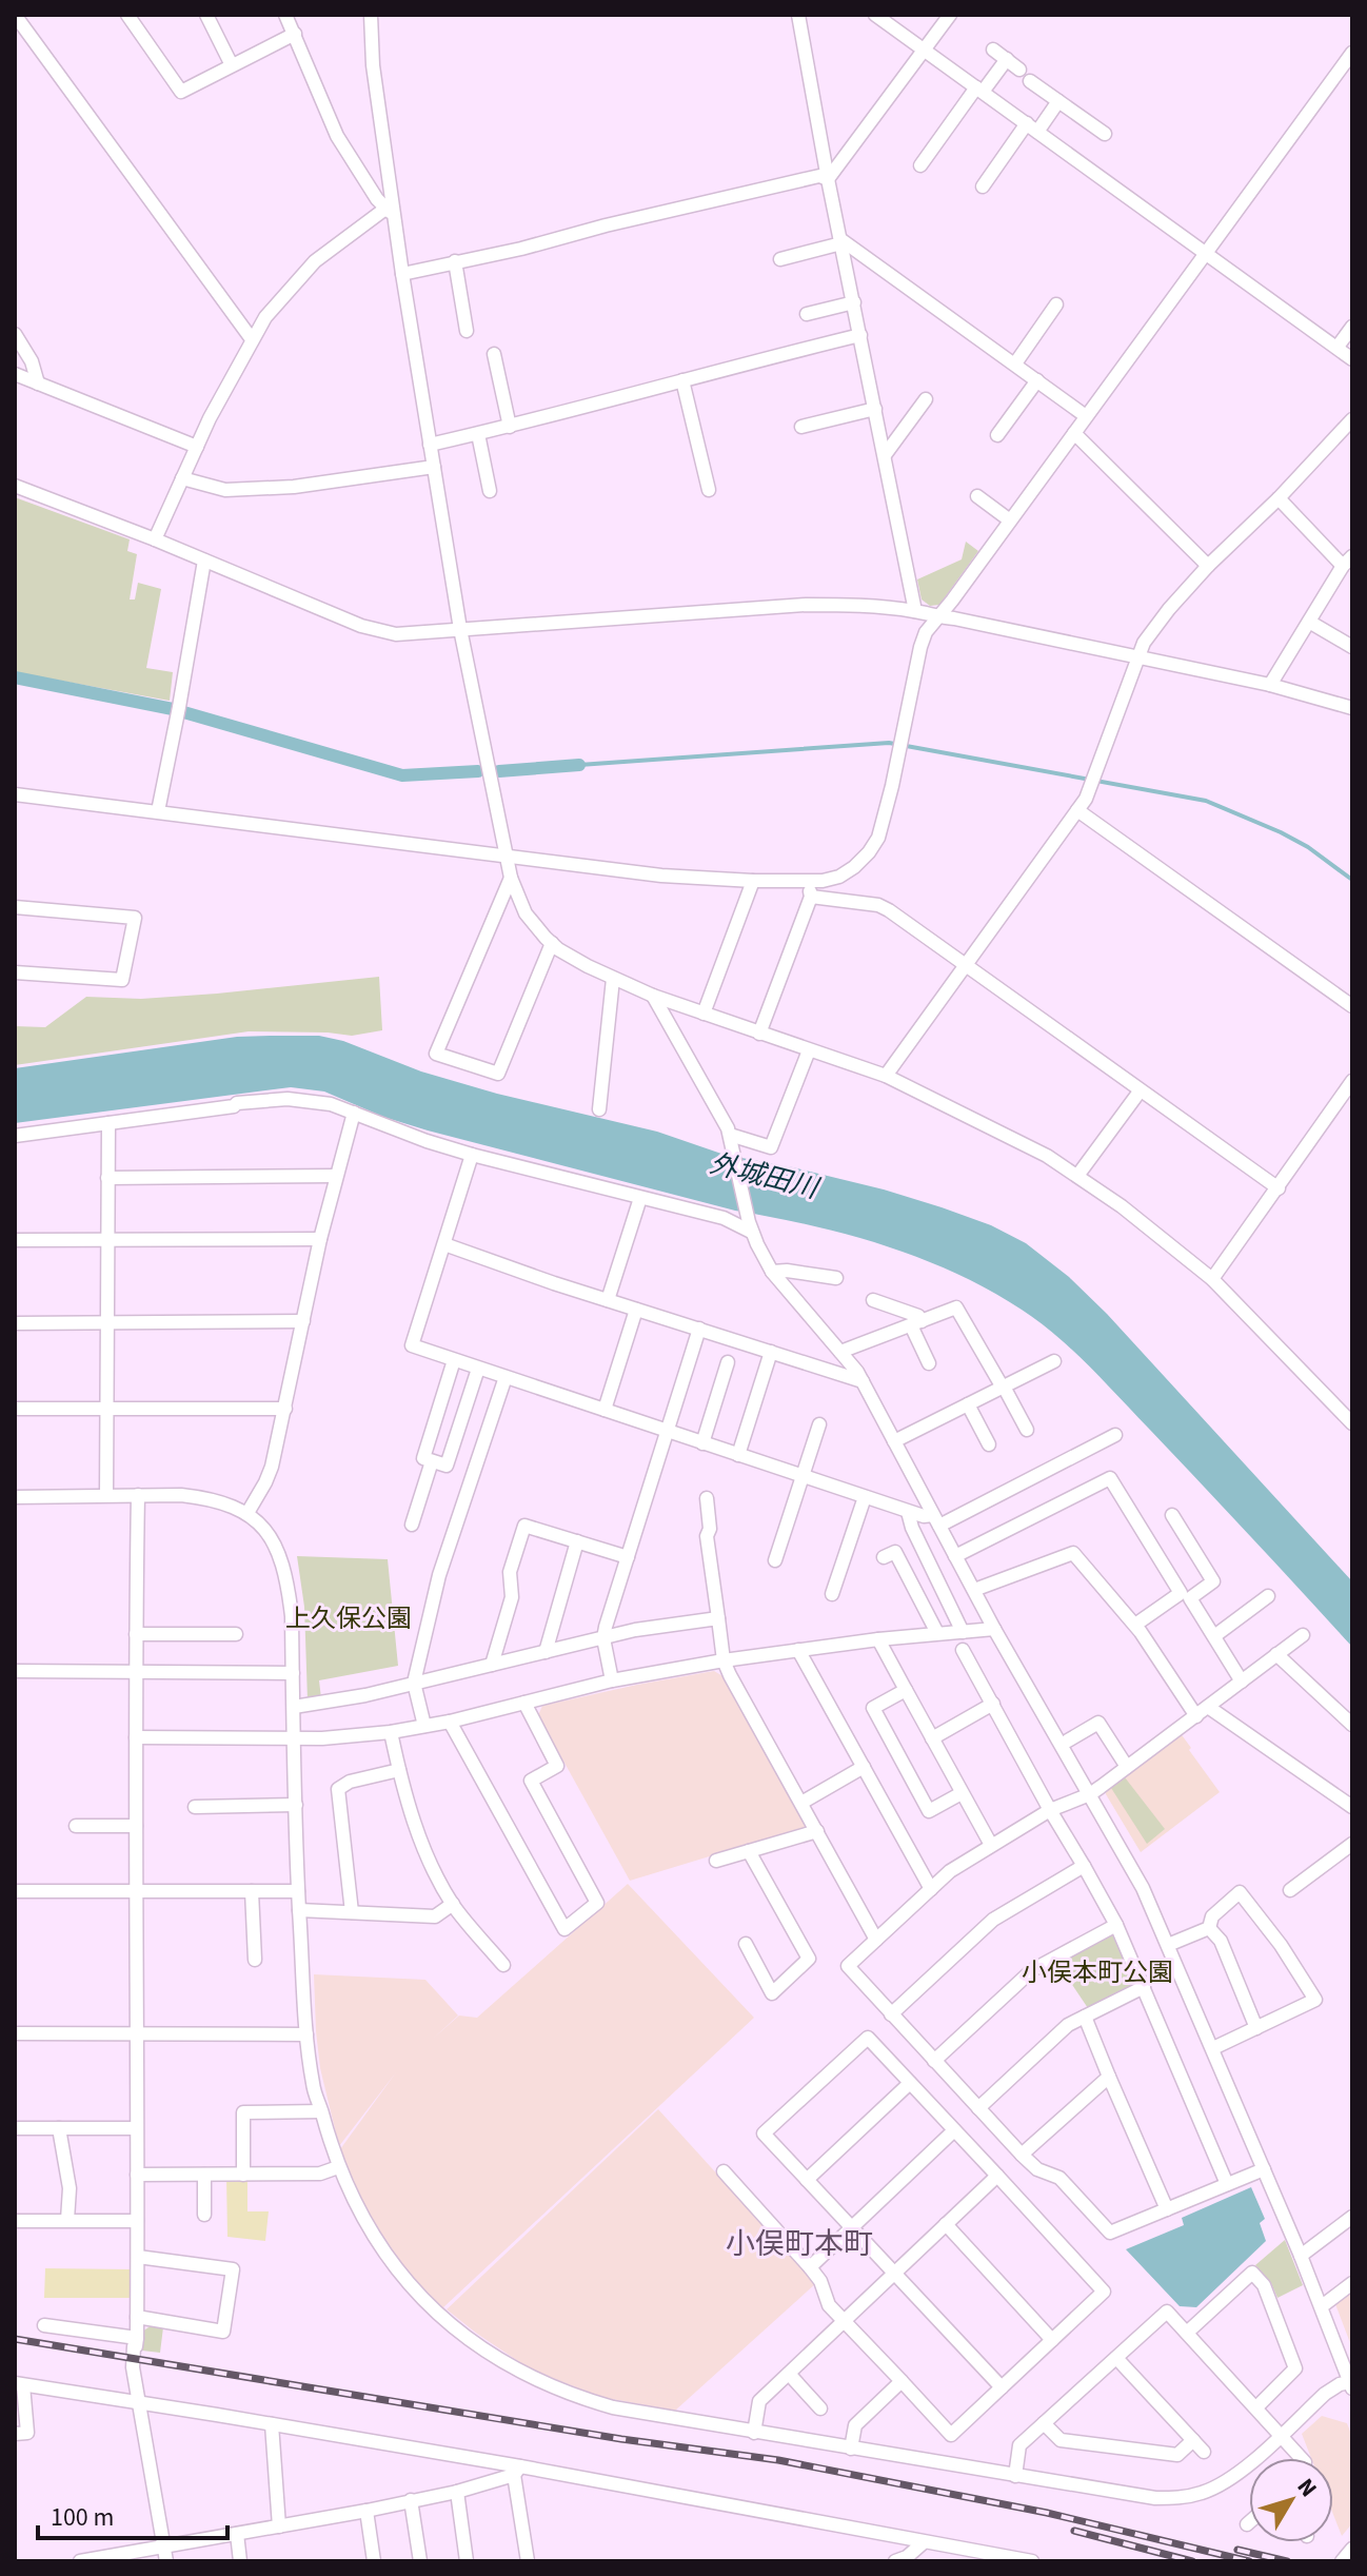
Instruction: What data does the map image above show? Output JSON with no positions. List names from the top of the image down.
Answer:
{
  "districts": ["小俣町本町"],
  "water": ["外城田川"],
  "parks": ["上久保公園", "小俣本町公園"],
  "scale_bar": "100 m",
  "north": "top right"
}
